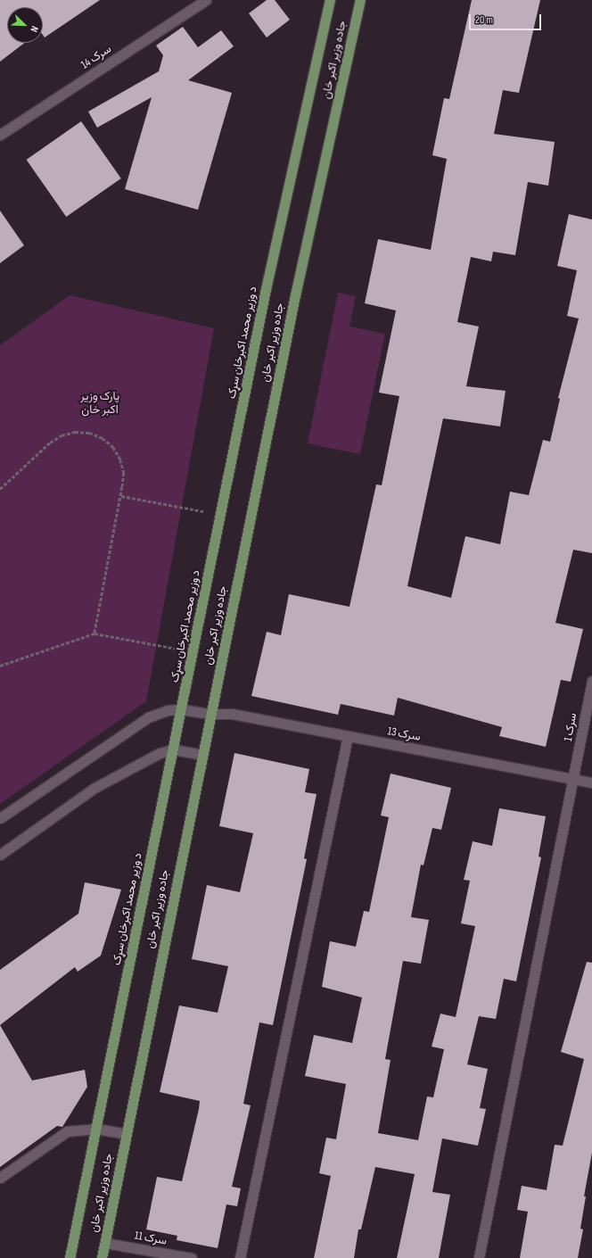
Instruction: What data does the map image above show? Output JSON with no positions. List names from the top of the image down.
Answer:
{
  "streets": {
    "main road": ["جاده وزیر اکبر خان", "د وزیر محمد اکبرخان سړک"],
    "street": [
      "سرک 14",
      "سرک 1",
      "سرک 13",
      "سرک 11"
    ]
  },
  "crossings": [
    ["جاده وزیر اکبر خان", "سرک 13"],
    ["جاده وزیر اکبر خان", "سرک 11"],
    ["د وزیر محمد اکبرخان سړک", "سرک 13"],
    ["سرک 1", "سرک 13"]
  ],
  "parks": ["پارک وزیر اکبر خان"],
  "scale_bar": "20 m",
  "north": "bottom right"
}
